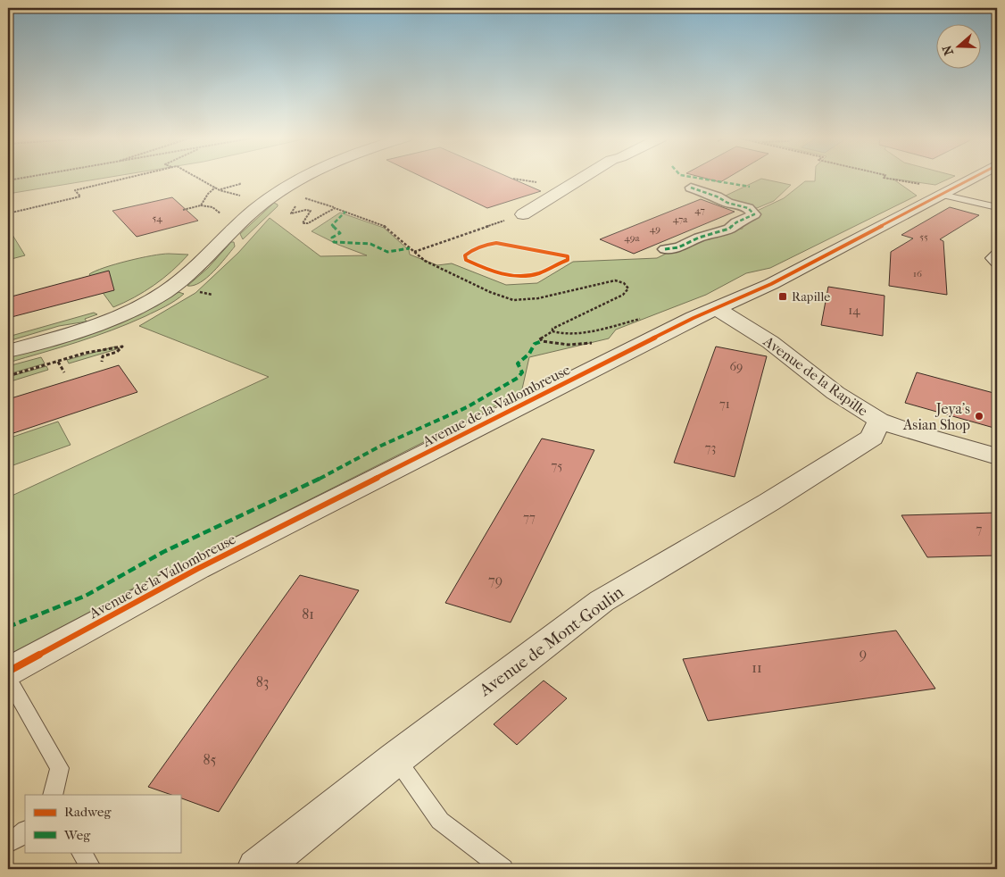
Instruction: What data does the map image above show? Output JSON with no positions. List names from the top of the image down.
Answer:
{
  "streets": {
    "street": ["Avenue de la Rapille", "Avenue de la Vallombreuse", "Avenue de Mont-Goulin"]
  },
  "crossings": [
    ["Avenue de la Rapille", "Avenue de la Vallombreuse"],
    ["Avenue de la Rapille", "Avenue de Mont-Goulin"]
  ],
  "places": {
    "transit": ["Rapille"],
    "other": ["Jeya's Asian Shop"]
  },
  "house_numbers": [
    "47",
    "54",
    "47a",
    "49",
    "55",
    "49a",
    "16",
    "14",
    "69",
    "71",
    "73",
    "75",
    "77",
    "7",
    "79",
    "81",
    "9",
    "11",
    "83",
    "85"
  ],
  "legend": ["Radweg", "Weg"],
  "north": "left"
}
